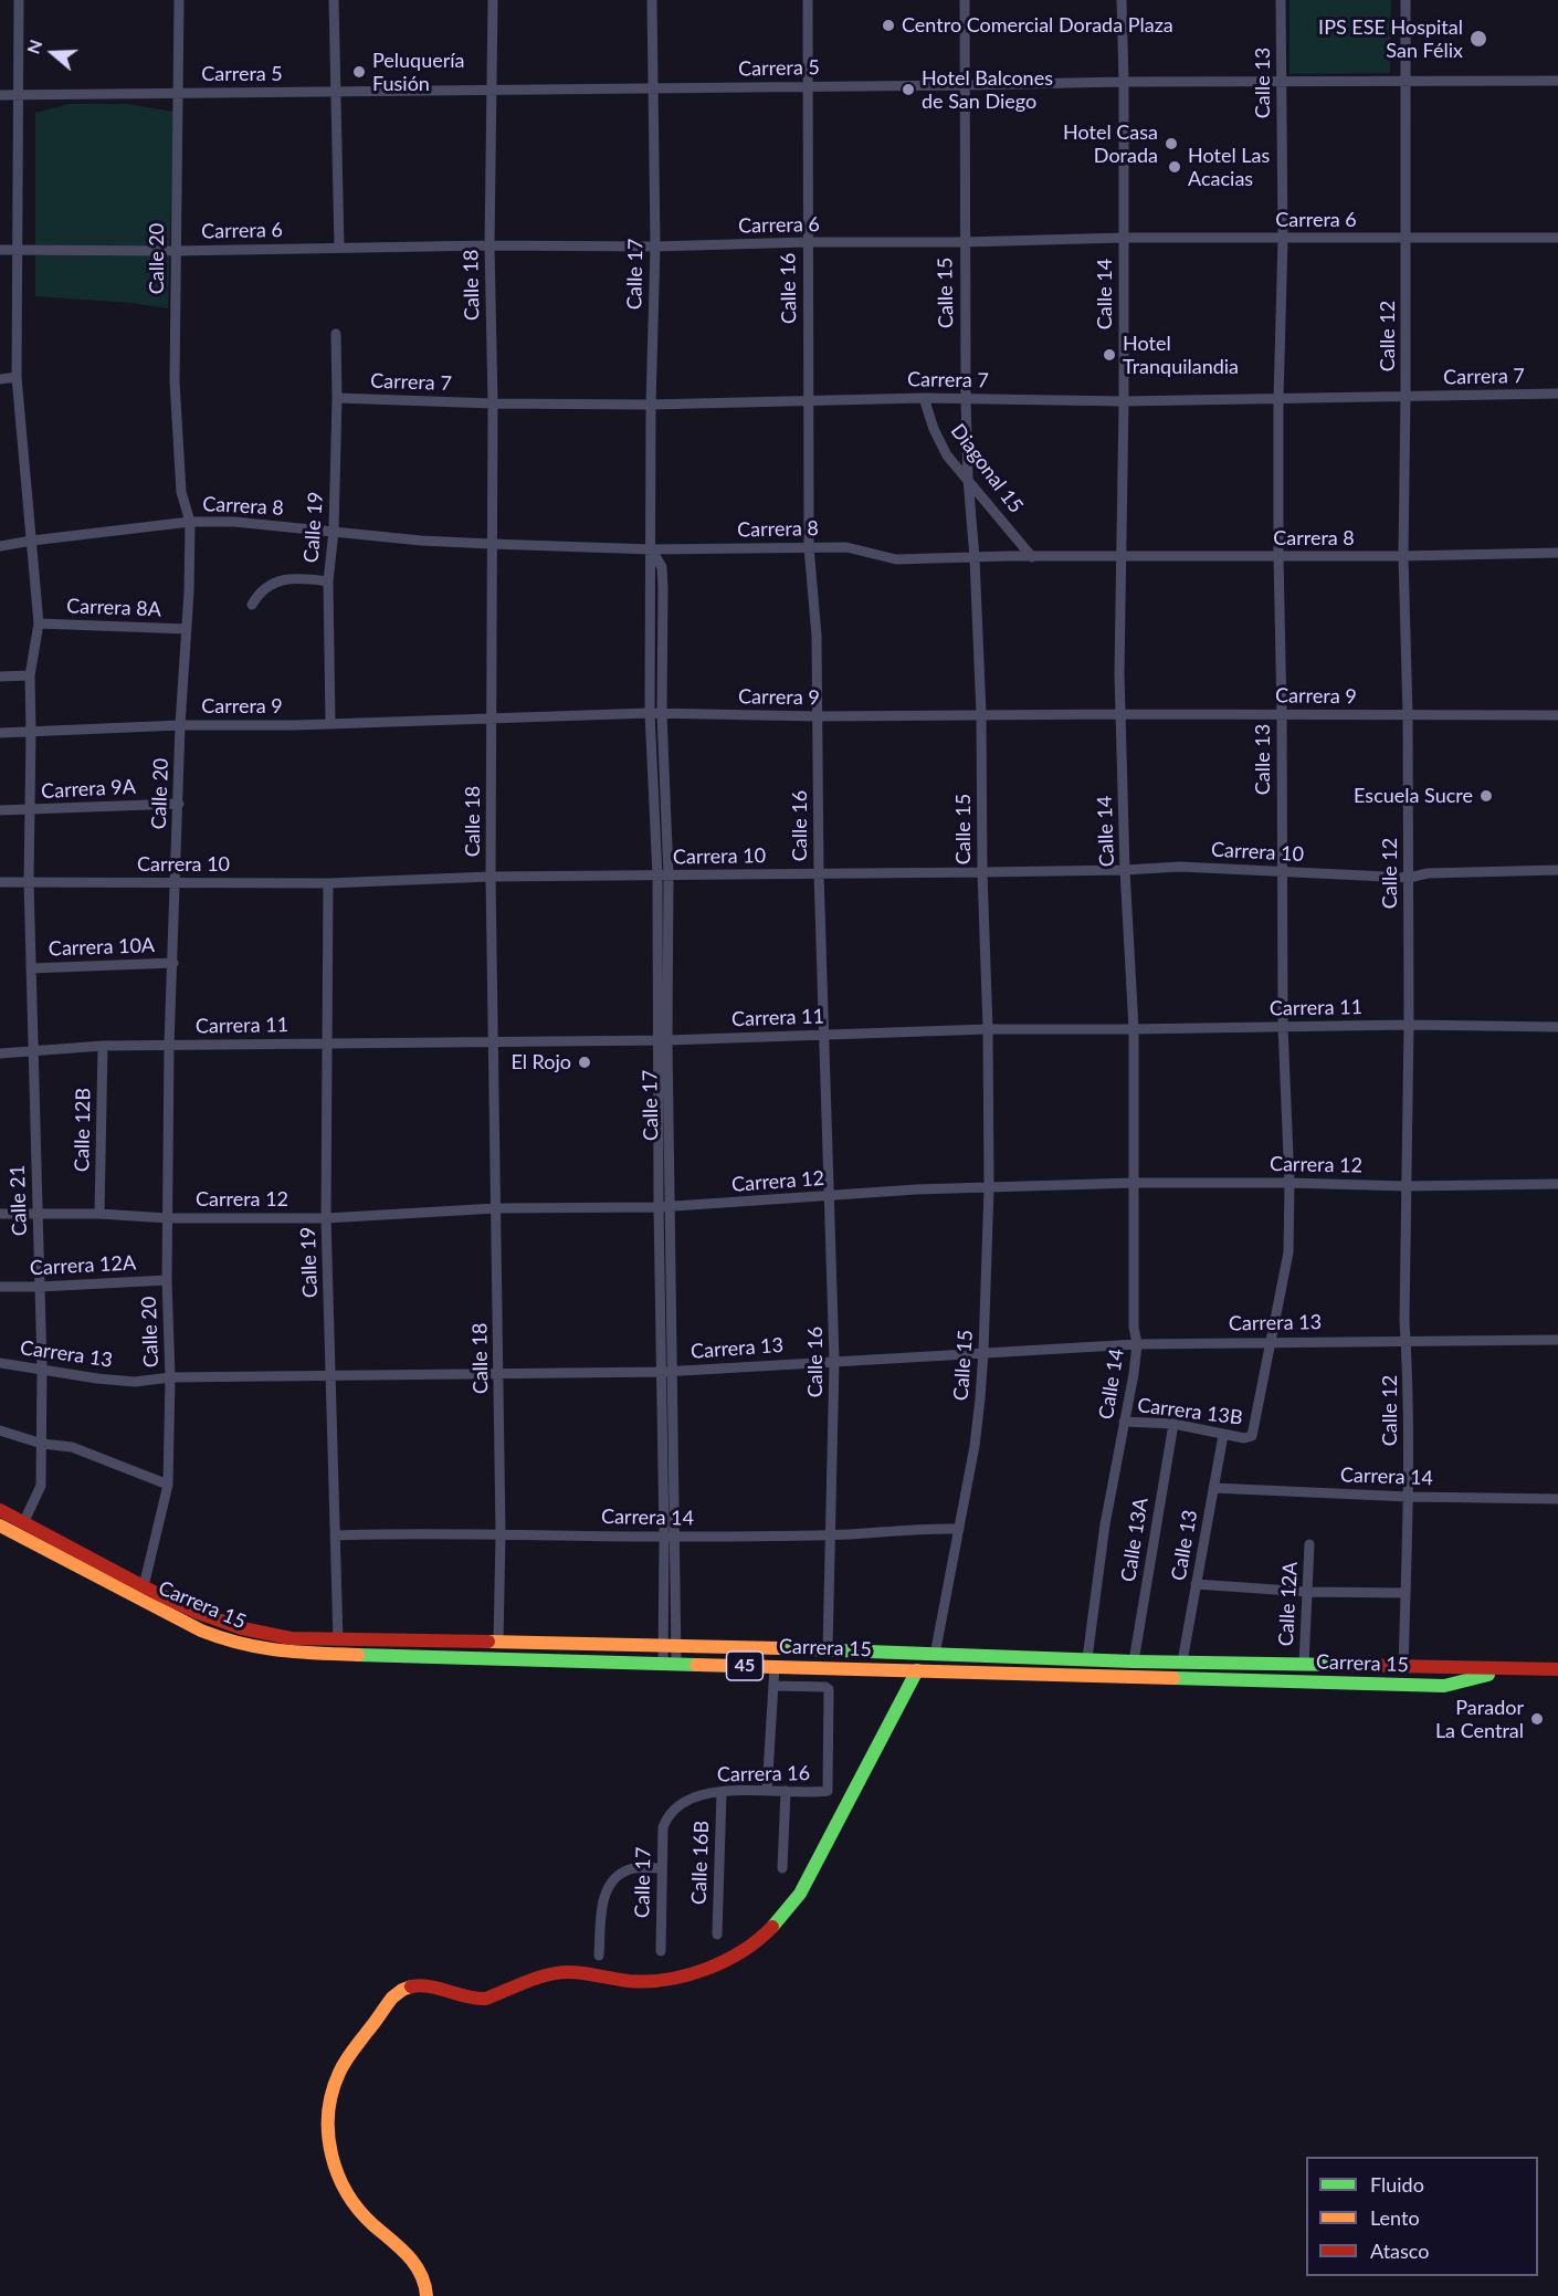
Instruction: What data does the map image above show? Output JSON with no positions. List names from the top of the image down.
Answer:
{
  "streets": {
    "main road": ["Carrera 15", "45"],
    "street": [
      "Carrera 5",
      "Calle 13",
      "Carrera 6",
      "Calle 20",
      "Calle 17",
      "Calle 18",
      "Calle 16",
      "Calle 15",
      "Calle 14",
      "Calle 12",
      "Carrera 7",
      "Diagonal 15",
      "Carrera 8",
      "Calle 19",
      "Carrera 8A",
      "Carrera 9",
      "Carrera 9A",
      "Carrera 10",
      "Carrera 10A",
      "Carrera 11",
      "Calle 12B",
      "Carrera 12",
      "Calle 21",
      "Carrera 12A",
      "Carrera 13",
      "Carrera 13B",
      "Carrera 14",
      "Calle 13A",
      "Calle 12A",
      "Carrera 16",
      "Calle 16B"
    ]
  },
  "crossings": [
    ["Carrera 5", "Calle 13"],
    ["Carrera 5", "Calle 20"],
    ["Carrera 5", "Calle 17"],
    ["Carrera 5", "Calle 18"],
    ["Carrera 5", "Calle 16"],
    ["Carrera 5", "Calle 15"],
    ["Carrera 5", "Calle 14"],
    ["Carrera 5", "Calle 12"],
    ["Carrera 5", "Calle 21"],
    ["Calle 13", "Carrera 6"],
    ["Calle 13", "Carrera 7"],
    ["Calle 13", "Carrera 8"],
    ["Calle 13", "Carrera 9"],
    ["Calle 13", "Carrera 10"],
    ["Calle 13", "Carrera 11"],
    ["Calle 13", "Carrera 12"],
    ["Calle 13", "Carrera 13"],
    ["Calle 13", "Carrera 13B"],
    ["Calle 13", "Carrera 14"],
    ["Calle 13", "Carrera 15"],
    ["Carrera 6", "Calle 20"],
    ["Carrera 6", "Calle 17"],
    ["Carrera 6", "Calle 18"],
    ["Carrera 6", "Calle 16"],
    ["Carrera 6", "Calle 15"],
    ["Carrera 6", "Calle 14"],
    ["Carrera 6", "Calle 12"],
    ["Carrera 6", "Calle 21"],
    ["Calle 20", "Carrera 8"],
    ["Calle 20", "Carrera 8A"],
    ["Calle 20", "Carrera 9"],
    ["Calle 20", "Carrera 9A"],
    ["Calle 20", "Carrera 10"],
    ["Calle 20", "Carrera 10A"],
    ["Calle 20", "Carrera 11"],
    ["Calle 20", "Carrera 12"],
    ["Calle 20", "Carrera 12A"],
    ["Calle 20", "Carrera 13"],
    ["Calle 20", "Carrera 15"],
    ["Calle 17", "Carrera 7"],
    ["Calle 17", "Carrera 8"],
    ["Calle 17", "Carrera 9"],
    ["Calle 17", "Carrera 10"],
    ["Calle 17", "Carrera 11"],
    ["Calle 17", "Carrera 12"],
    ["Calle 17", "Carrera 13"],
    ["Calle 17", "Carrera 14"],
    ["Calle 17", "Carrera 15"],
    ["Calle 17", "Carrera 16"],
    ["Calle 18", "Carrera 7"],
    ["Calle 18", "Carrera 8"],
    ["Calle 18", "Carrera 9"],
    ["Calle 18", "Carrera 10"],
    ["Calle 18", "Carrera 11"],
    ["Calle 18", "Carrera 12"],
    ["Calle 18", "Carrera 13"],
    ["Calle 18", "Carrera 14"],
    ["Calle 18", "Carrera 15"],
    ["Calle 16", "Carrera 7"],
    ["Calle 16", "Carrera 8"],
    ["Calle 16", "Carrera 9"],
    ["Calle 16", "Carrera 10"],
    ["Calle 16", "Carrera 11"],
    ["Calle 16", "Carrera 12"],
    ["Calle 16", "Carrera 13"],
    ["Calle 16", "Carrera 14"],
    ["Calle 16", "Carrera 15"],
    ["Calle 15", "Carrera 7"],
    ["Calle 15", "Diagonal 15"],
    ["Calle 15", "Carrera 8"],
    ["Calle 15", "Carrera 9"],
    ["Calle 15", "Carrera 10"],
    ["Calle 15", "Carrera 11"],
    ["Calle 15", "Carrera 12"],
    ["Calle 15", "Carrera 13"],
    ["Calle 15", "Carrera 14"],
    ["Calle 15", "Carrera 15"],
    ["Calle 14", "Carrera 7"],
    ["Calle 14", "Carrera 8"],
    ["Calle 14", "Carrera 9"],
    ["Calle 14", "Carrera 10"],
    ["Calle 14", "Carrera 11"],
    ["Calle 14", "Carrera 12"],
    ["Calle 14", "Carrera 13"],
    ["Calle 14", "Carrera 13B"],
    ["Calle 14", "Carrera 15"],
    ["Calle 12", "Carrera 7"],
    ["Calle 12", "Carrera 8"],
    ["Calle 12", "Carrera 9"],
    ["Calle 12", "Carrera 10"],
    ["Calle 12", "Carrera 11"],
    ["Calle 12", "Carrera 12"],
    ["Calle 12", "Carrera 13"],
    ["Calle 12", "Carrera 14"],
    ["Calle 12", "Carrera 15"],
    ["Carrera 7", "Diagonal 15"],
    ["Carrera 7", "Calle 19"],
    ["Diagonal 15", "Carrera 8"],
    ["Carrera 8", "Calle 19"],
    ["Carrera 8", "Calle 21"],
    ["Calle 19", "Carrera 9"],
    ["Calle 19", "Carrera 10"],
    ["Calle 19", "Carrera 11"],
    ["Calle 19", "Carrera 12"],
    ["Calle 19", "Carrera 13"],
    ["Calle 19", "Carrera 14"],
    ["Calle 19", "Carrera 15"],
    ["Carrera 8A", "Calle 21"],
    ["Carrera 9", "Calle 21"],
    ["Carrera 9A", "Calle 21"],
    ["Carrera 10", "Calle 21"],
    ["Carrera 10A", "Calle 21"],
    ["Carrera 11", "Calle 12B"],
    ["Carrera 11", "Calle 21"],
    ["Calle 12B", "Carrera 12"],
    ["Carrera 12", "Calle 21"],
    ["Calle 21", "Carrera 12A"],
    ["Calle 21", "Carrera 13"],
    ["Calle 21", "Carrera 15"],
    ["Carrera 13B", "Calle 13A"],
    ["Calle 13A", "Carrera 15"],
    ["Calle 12A", "Carrera 15"],
    ["Carrera 16", "Calle 16B"]
  ],
  "places": [
    "Centro Comercial Dorada Plaza",
    "IPS ESE Hospital San Félix",
    "Peluquería Fusión",
    "Hotel Balcones de San Diego",
    "Hotel Casa Dorada",
    "Hotel Las Acacias",
    "Hotel Tranquilandia",
    "Escuela Sucre",
    "El Rojo",
    "Parador La Central"
  ],
  "legend": ["Fluido", "Lento", "Atasco"],
  "north": "left"
}
